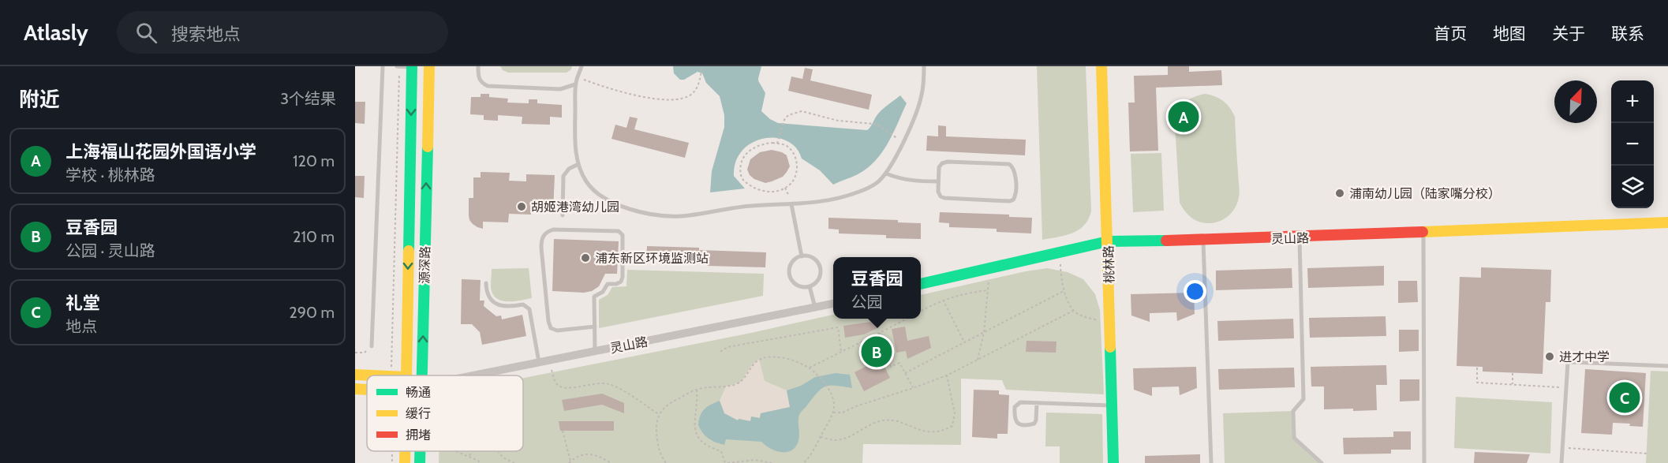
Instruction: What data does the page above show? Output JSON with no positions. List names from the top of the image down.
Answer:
{
  "streets": {
    "street": ["灵山路", "桃林路", "源深路"]
  },
  "crossings": [
    ["灵山路", "桃林路"]
  ],
  "places": [
    "浦南幼儿园（陆家嘴分校）",
    "胡姬港湾幼儿园",
    "浦东新区环境监测站",
    "进才中学"
  ],
  "legend": ["畅通", "缓行", "拥堵"],
  "north": "top right",
  "page": {
    "header": "Atlasly",
    "search": "搜索地点",
    "nav": [
      "首页",
      "地图",
      "关于",
      "联系"
    ],
    "heading": ["附近", "3个结果"],
    "map_buttons": ["+", "−"],
    "pins": ["A", "B", "C"],
    "list": [
      {
        "mark": "A",
        "name": "上海福山花园外国语小学",
        "note": "学校 · 桃林路",
        "value": "120 m"
      },
      {
        "mark": "B",
        "name": "豆香园",
        "note": "公园 · 灵山路",
        "value": "210 m"
      },
      {
        "mark": "C",
        "name": "礼堂",
        "note": "地点",
        "value": "290 m"
      }
    ],
    "popup": ["豆香园", "公园"]
  }
}
